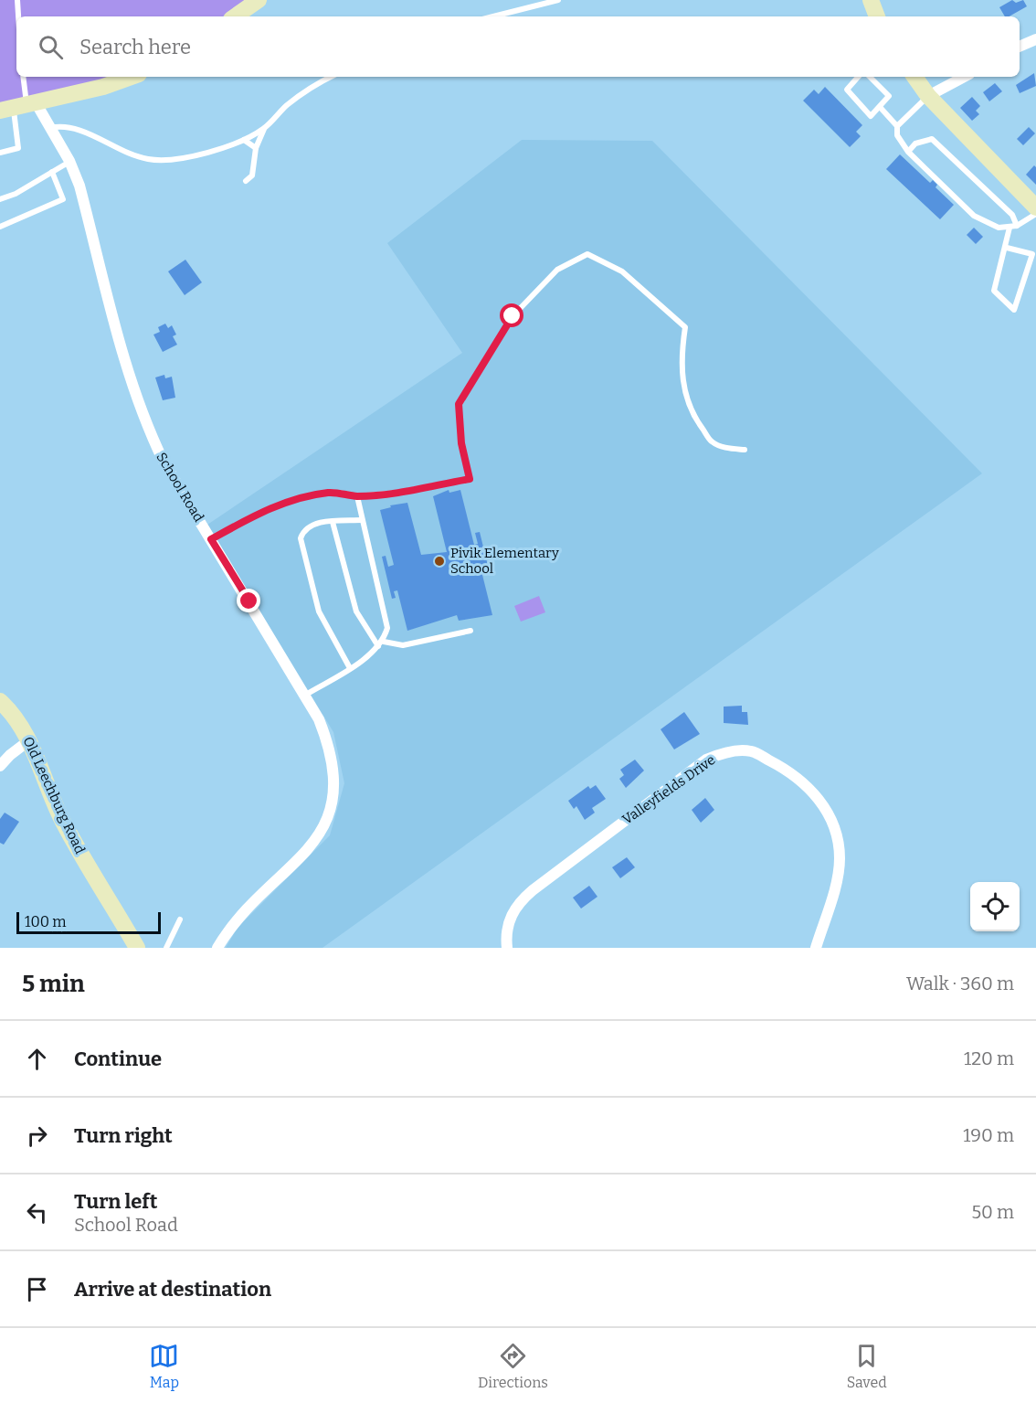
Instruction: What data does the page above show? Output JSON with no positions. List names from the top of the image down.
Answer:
{
  "streets": {
    "street": ["School Road", "Valleyfields Drive", "Old Leechburg Road"]
  },
  "places": ["Pivik Elementary School"],
  "scale_bar": "100 m",
  "page": {
    "search": "Search here",
    "scale": "100 m",
    "heading": ["5 min", "Walk · 360 m"],
    "list": [
      ["Continue", "120 m"],
      ["Turn right", "190 m"],
      ["Turn left", "School Road", "50 m"],
      "Arrive at destination"
    ],
    "nav": ["Map", "Directions", "Saved"]
  }
}
